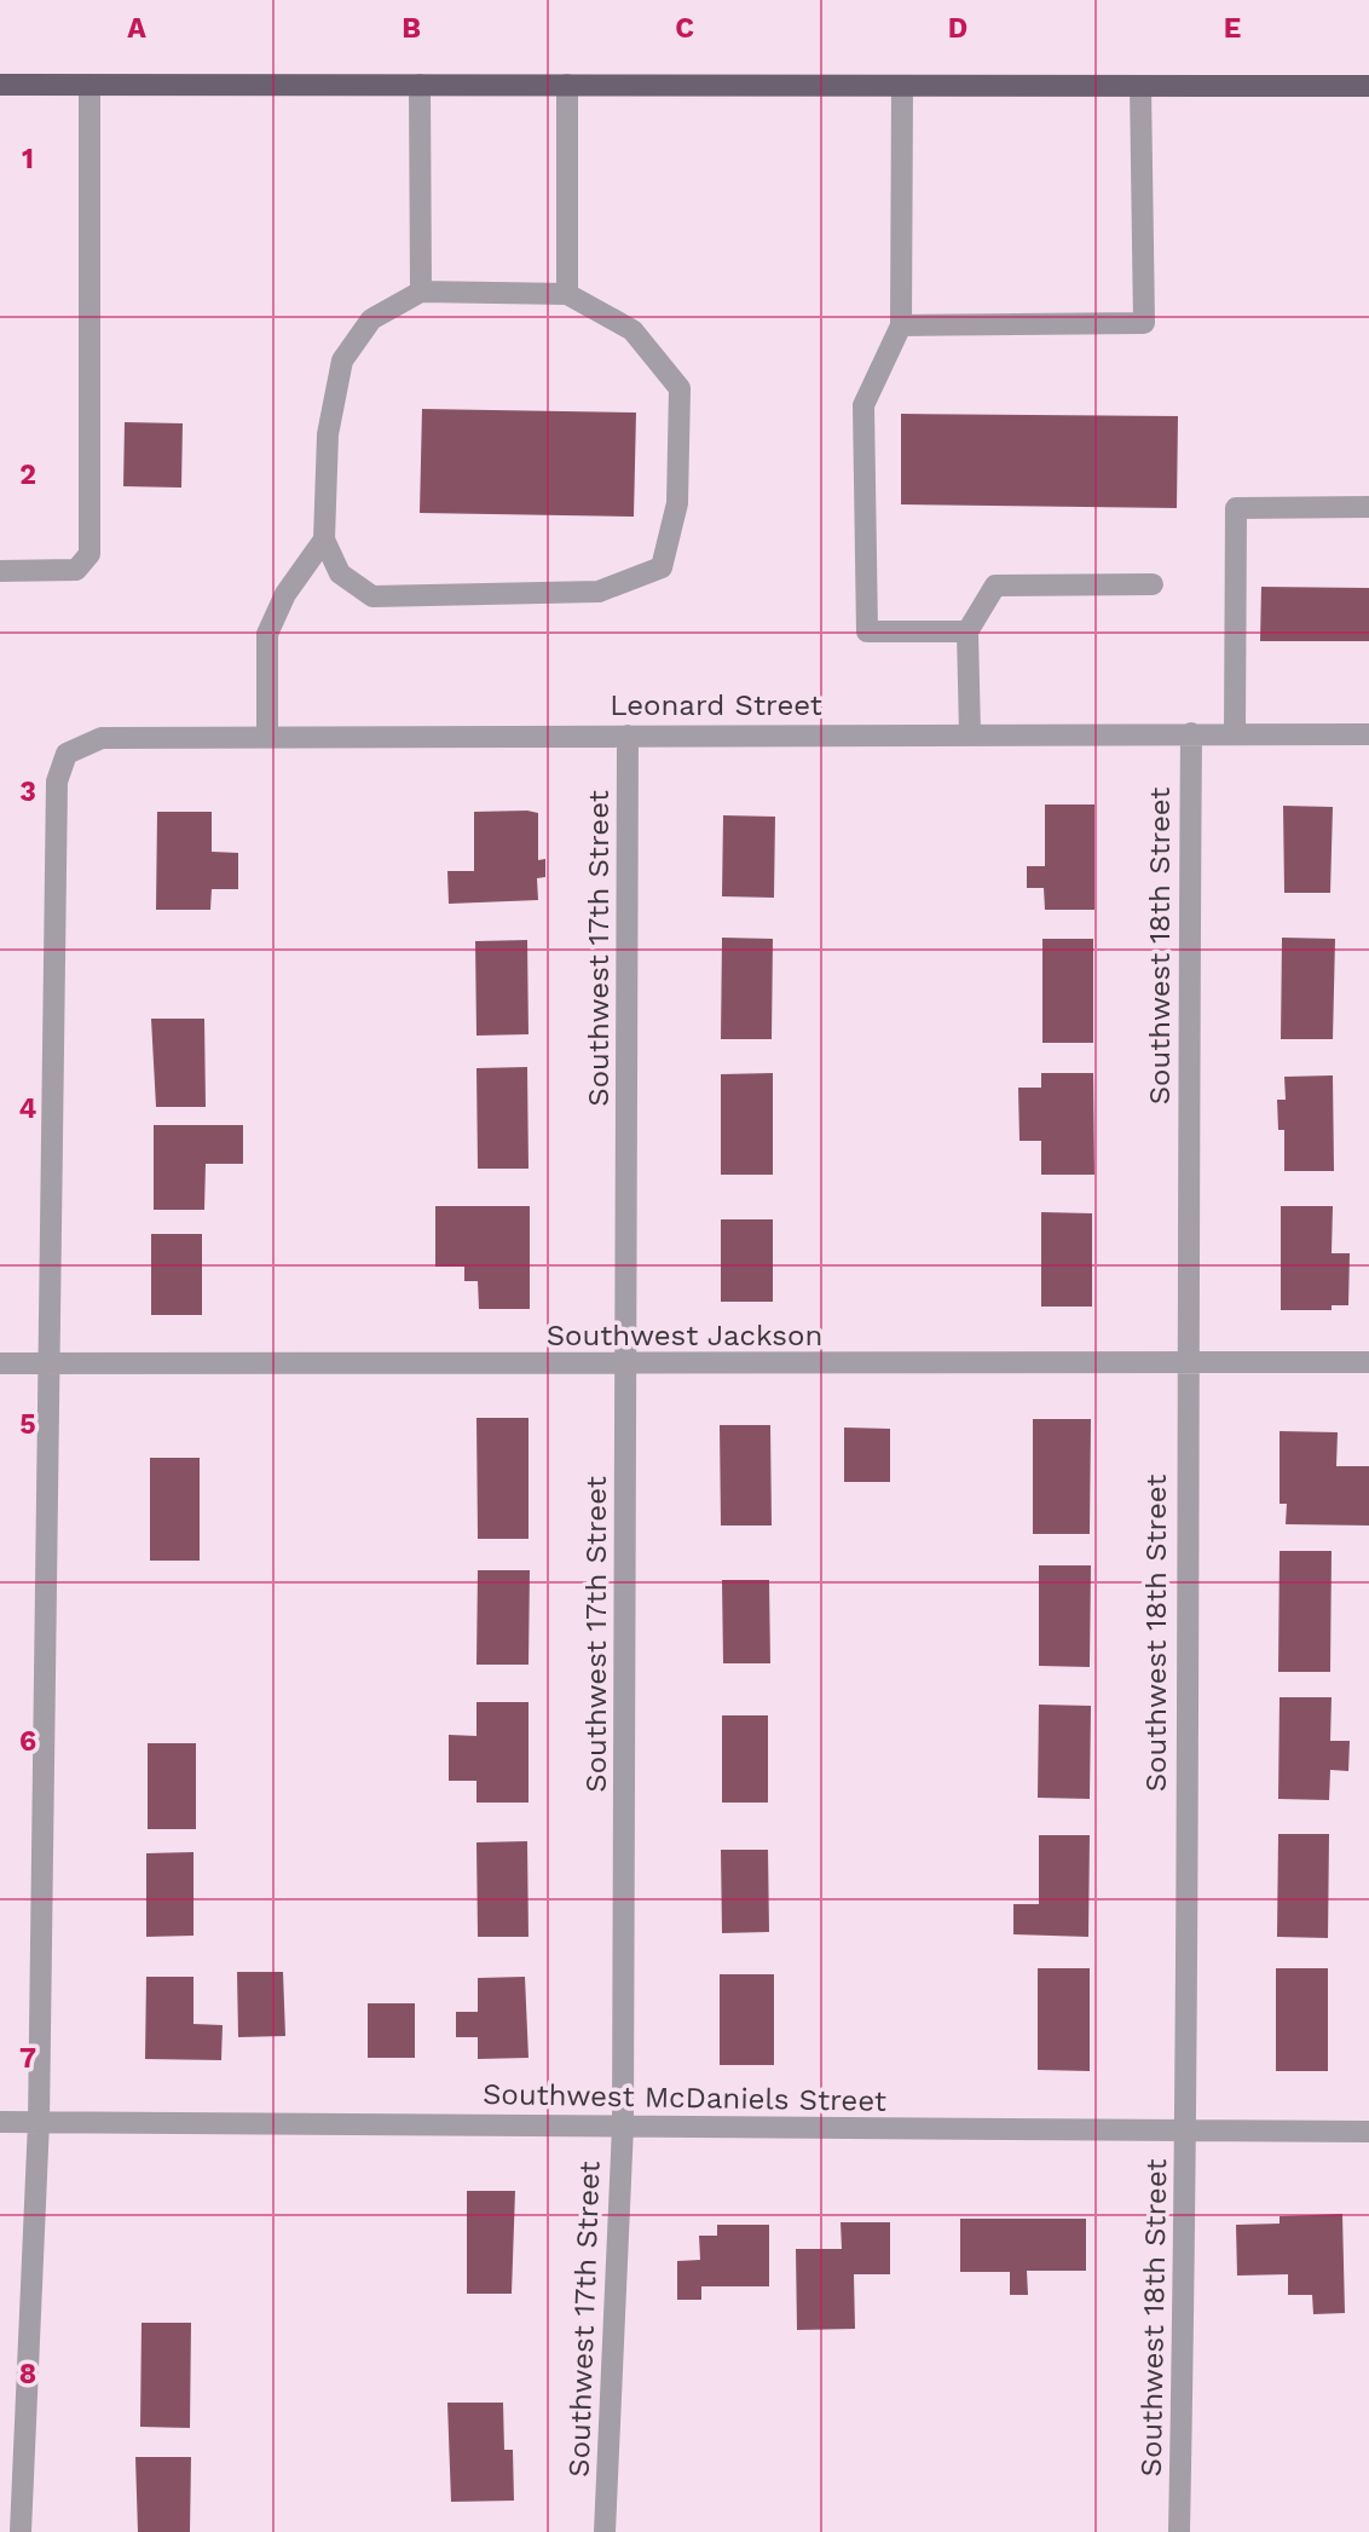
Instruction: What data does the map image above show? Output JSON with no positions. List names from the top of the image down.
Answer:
{
  "streets": {
    "street": [
      "Leonard Street",
      "Southwest 18th Street",
      "Southwest 17th Street",
      "Southwest Jackson",
      "Southwest McDaniels Street"
    ]
  },
  "crossings": [
    ["Leonard Street", "Southwest 18th Street"],
    ["Leonard Street", "Southwest 17th Street"],
    ["Leonard Street", "Southwest Jackson"],
    ["Southwest 18th Street", "Southwest Jackson"],
    ["Southwest 18th Street", "Southwest McDaniels Street"],
    ["Southwest 17th Street", "Southwest Jackson"],
    ["Southwest 17th Street", "Southwest McDaniels Street"]
  ],
  "grid": {
    "columns": [
      "A",
      "B",
      "C",
      "D",
      "E"
    ],
    "rows": [
      "1",
      "2",
      "3",
      "4",
      "5",
      "6",
      "7",
      "8"
    ]
  }
}
